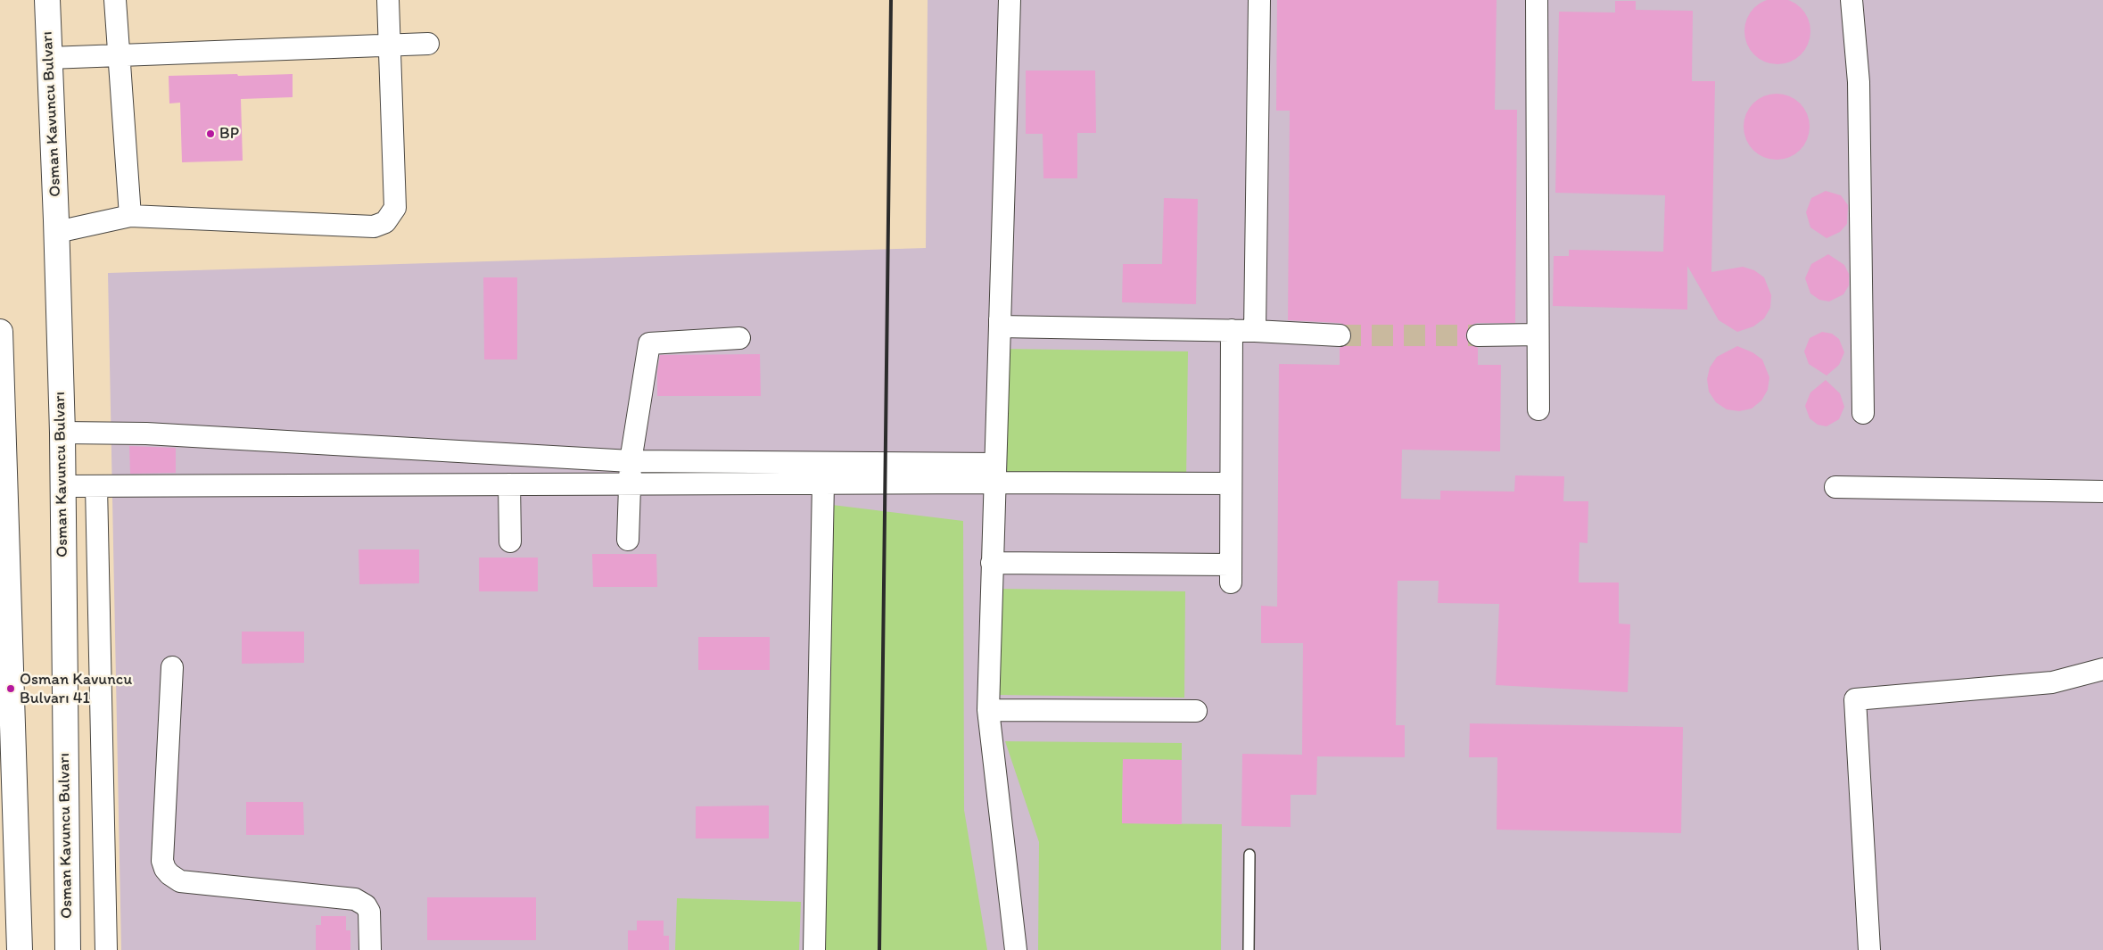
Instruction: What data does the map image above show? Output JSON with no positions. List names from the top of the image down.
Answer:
{
  "streets": {
    "highway": ["Osman Kavuncu Bulvarı"]
  },
  "places": ["BP", "Osman Kavuncu Bulvarı 41"]
}
